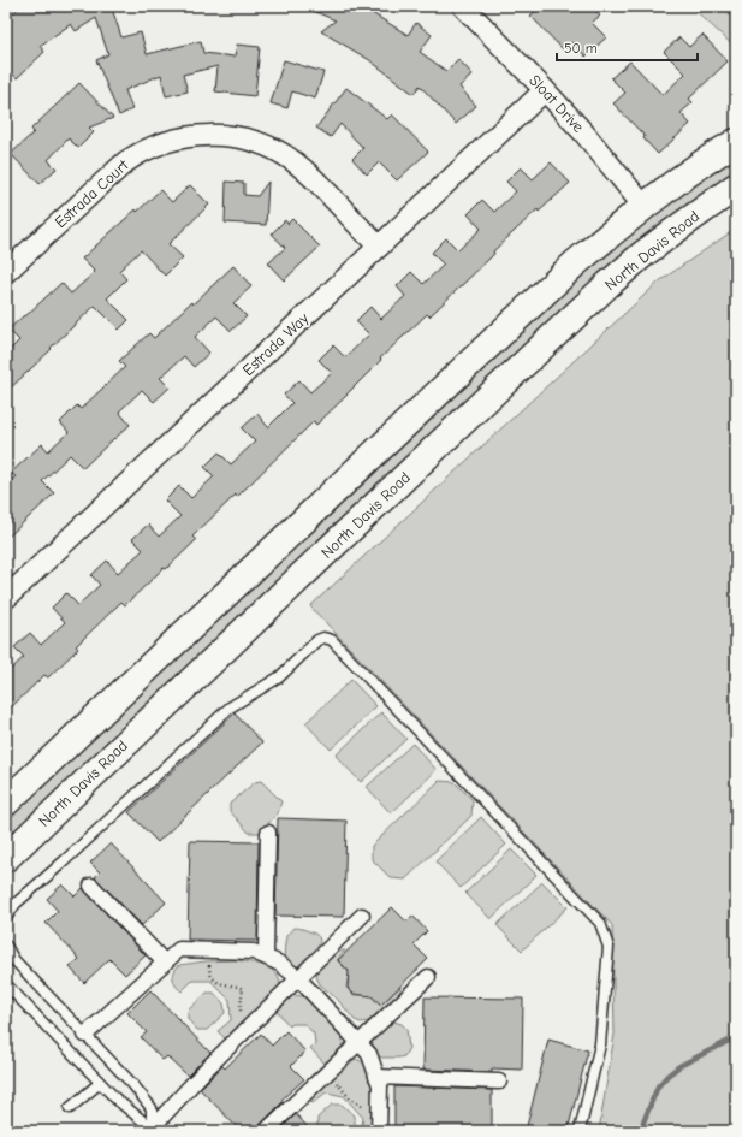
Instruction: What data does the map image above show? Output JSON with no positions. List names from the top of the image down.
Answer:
{
  "streets": {
    "highway": ["North Davis Road"],
    "street": ["Sloat Drive", "Estrada Court", "Estrada Way"]
  },
  "crossings": [
    ["Sloat Drive", "Estrada Way"],
    ["Estrada Court", "Estrada Way"]
  ],
  "scale_bar": "50 m"
}
